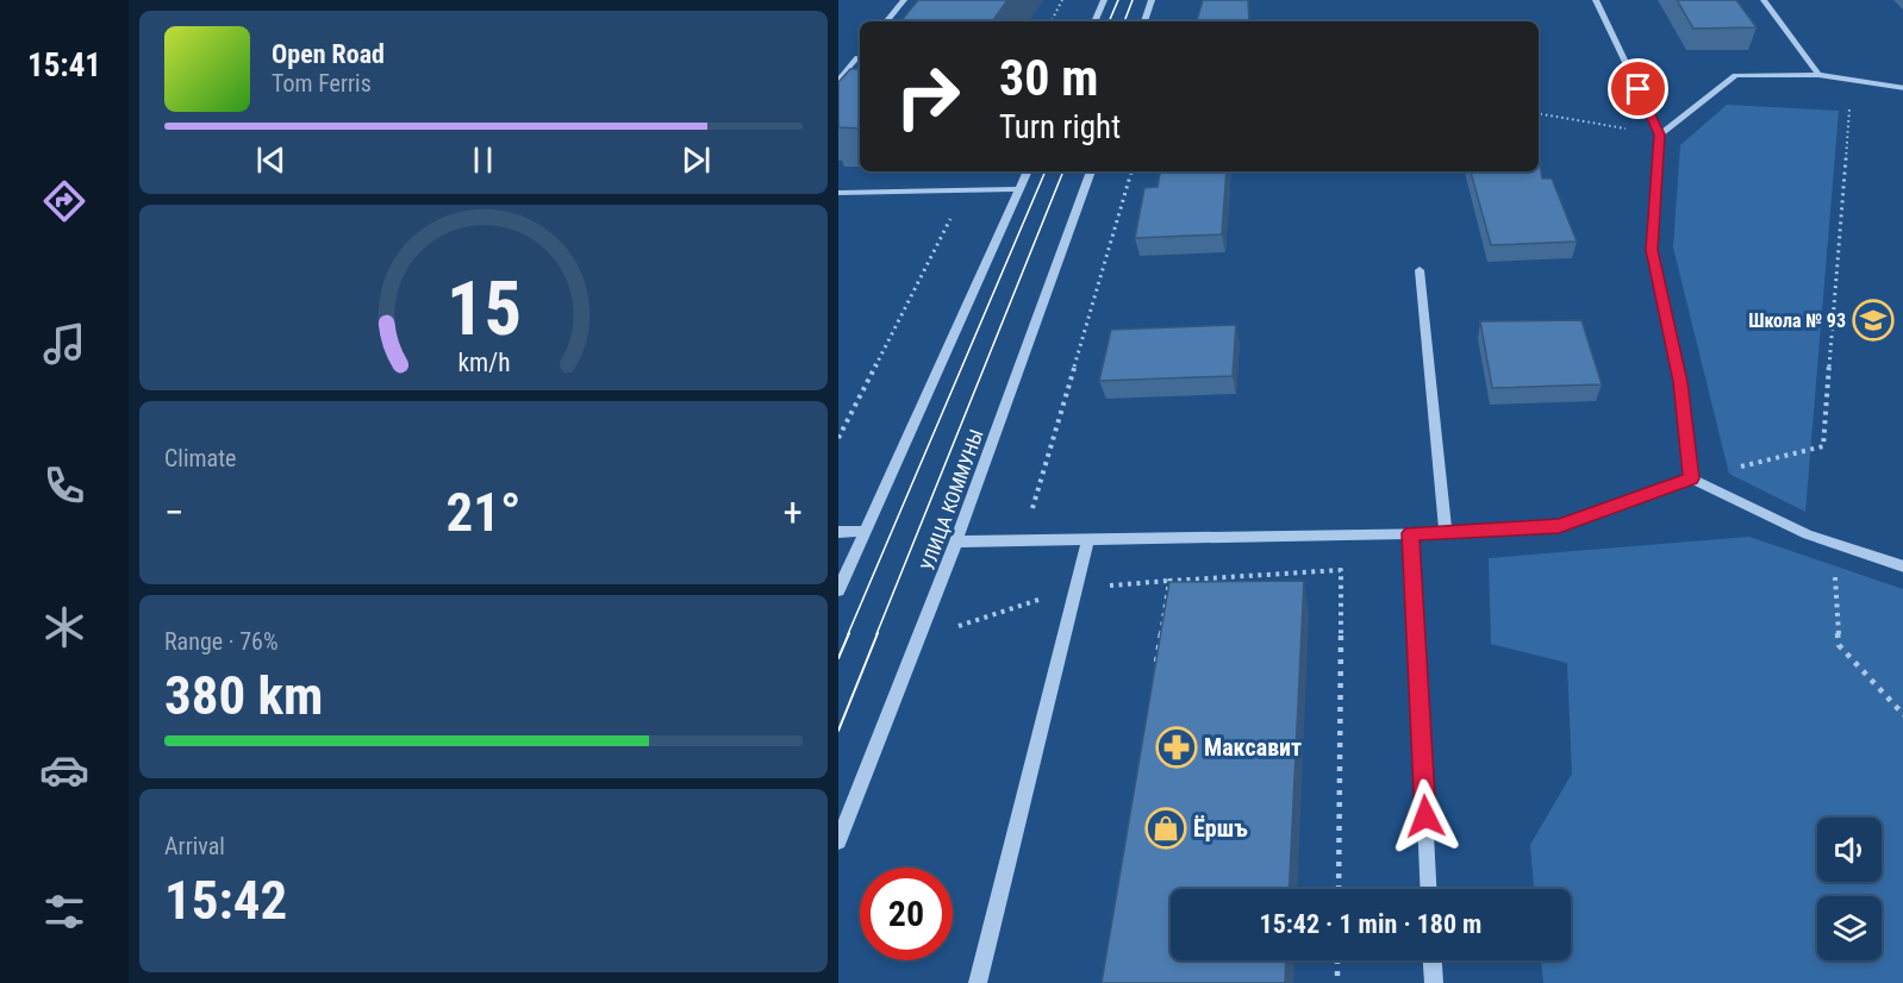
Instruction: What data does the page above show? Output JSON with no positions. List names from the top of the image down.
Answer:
{
  "streets": {
    "street": ["УЛИЦА КОММУНЫ"]
  },
  "places": {
    "school or university": ["Школа № 93"],
    "pharmacy": ["Максавит"],
    "shop": ["Ёршъ"]
  },
  "page": {
    "tabs": "15:41",
    "turn": ["30 m", "Turn right"],
    "song": ["Open Road", "Tom Ferris"],
    "tile": [
      "Climate",
      ["Range · 76%", "380 km"],
      ["Arrival", "15:42"]
    ],
    "heat": ["−", "21°", "+"],
    "limit": "20",
    "trip": "15:42 · 1 min · 180 m",
    "gauge": ["15", "km/h"]
  }
}
